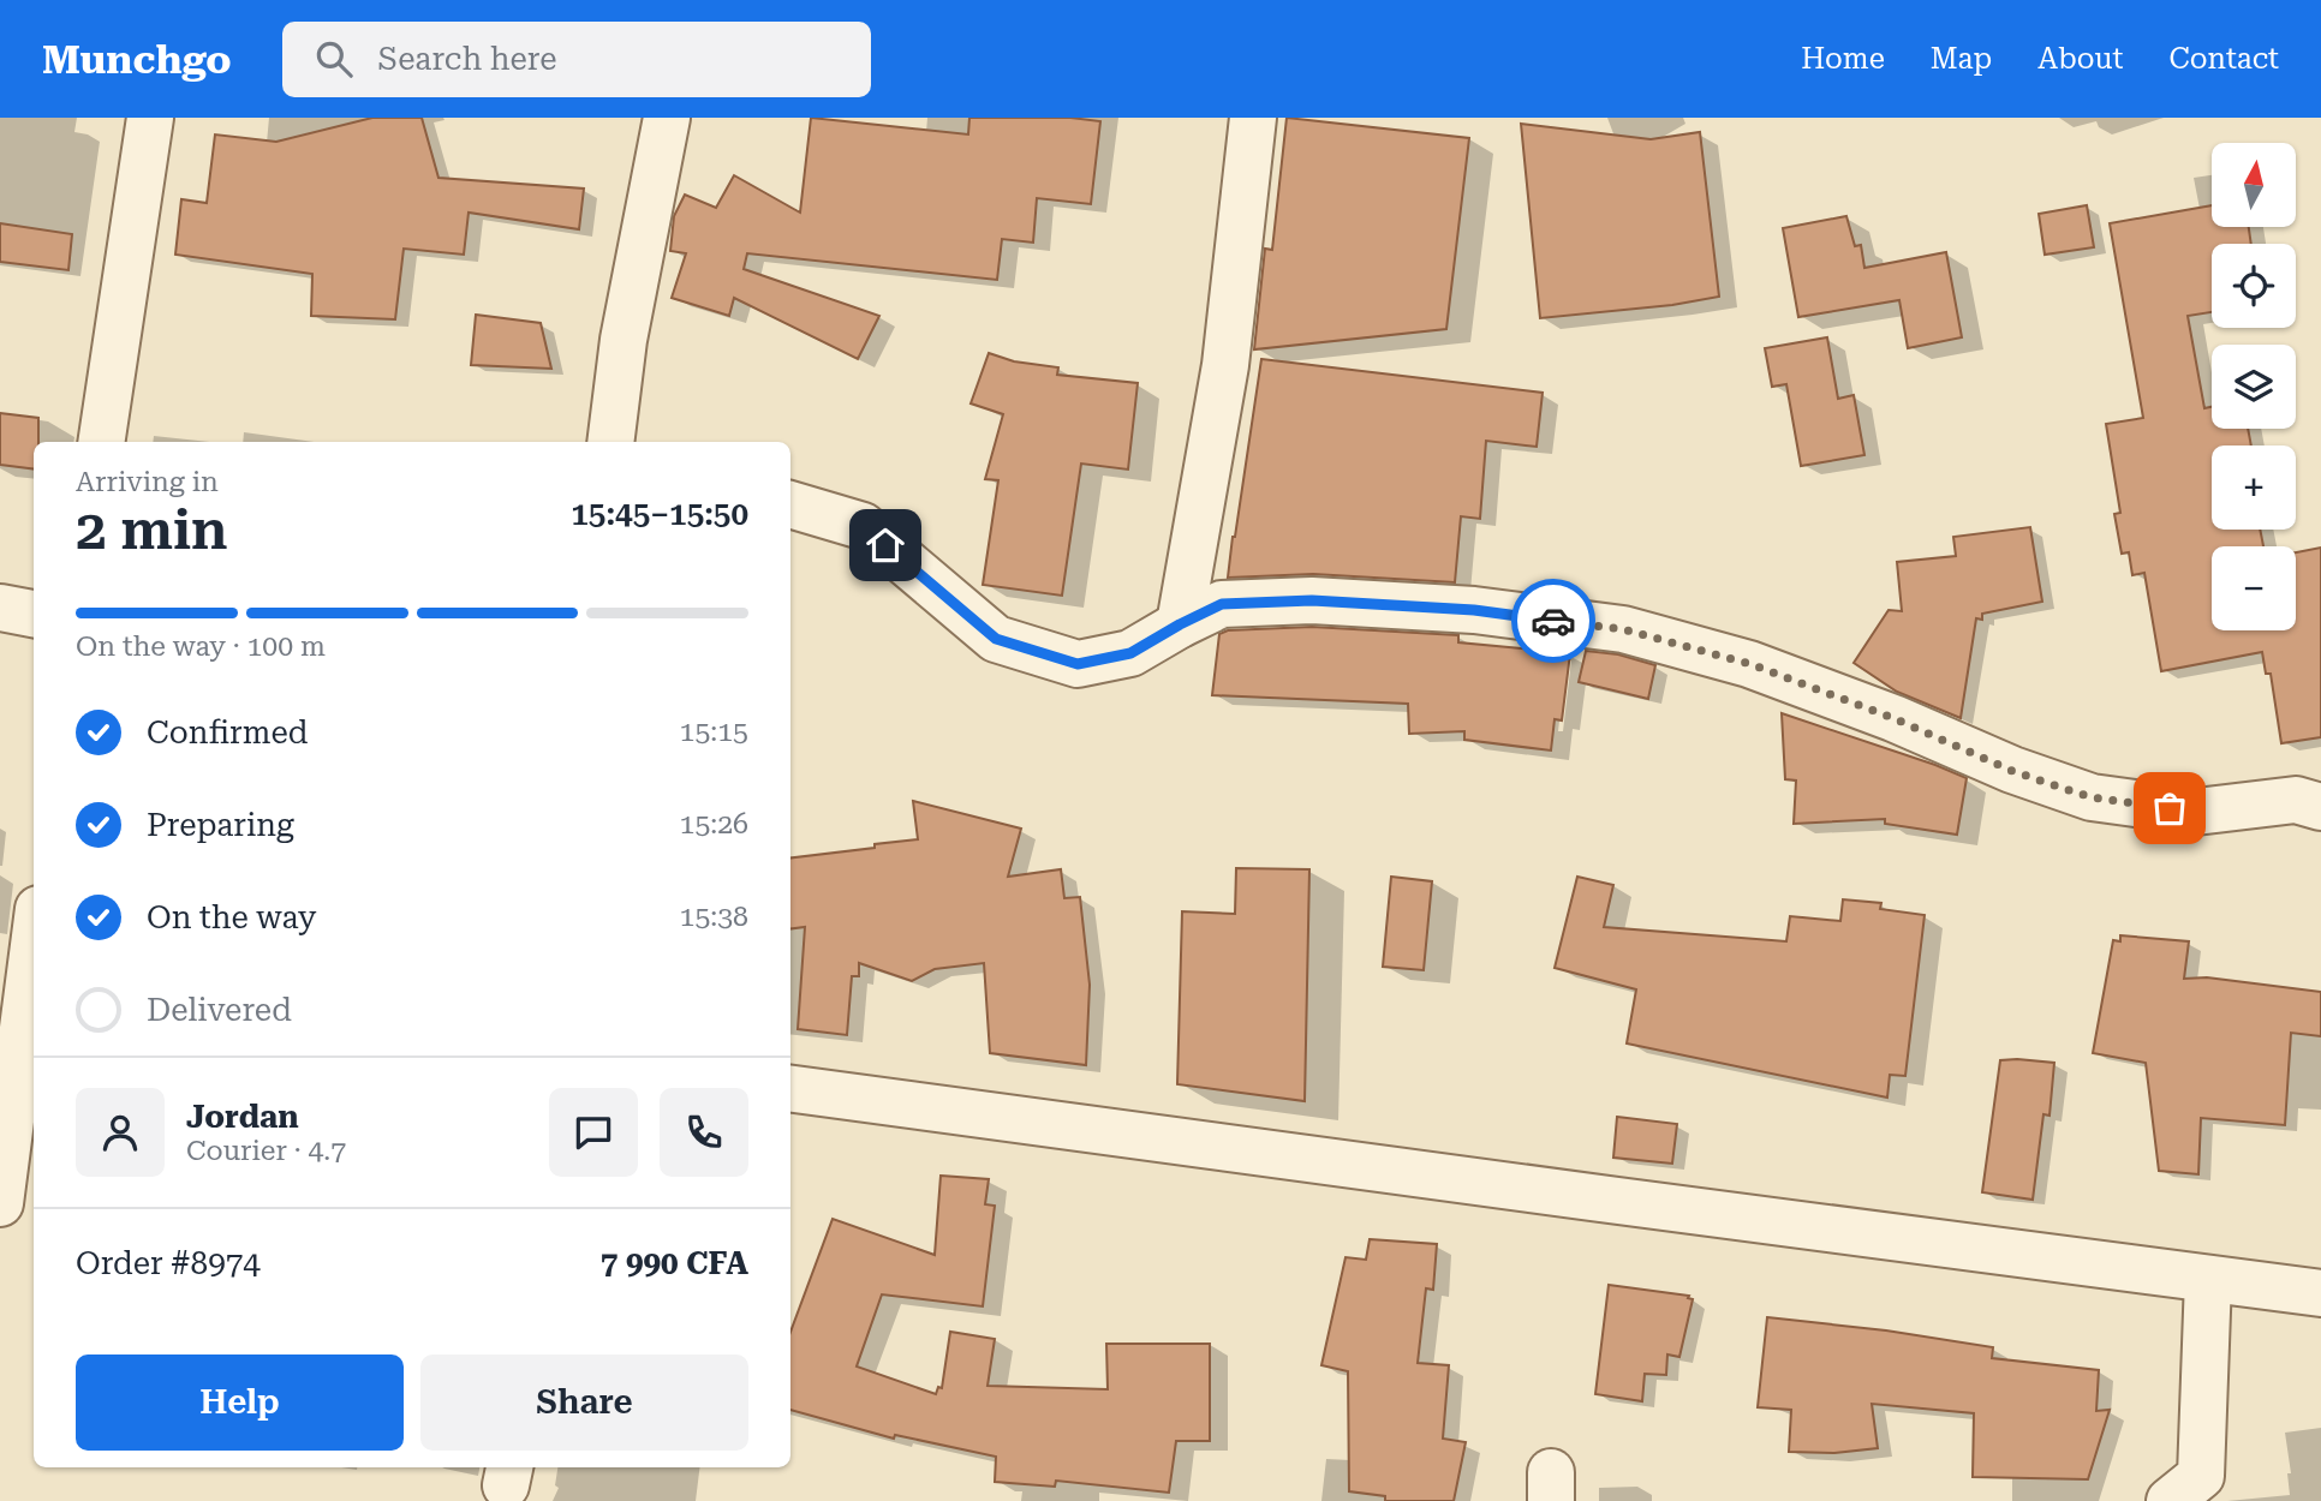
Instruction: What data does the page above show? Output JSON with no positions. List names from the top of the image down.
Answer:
{
  "north": "top",
  "page": {
    "header": "Munchgo",
    "search": "Search here",
    "nav": [
      "Home",
      "Map",
      "About",
      "Contact"
    ],
    "map_buttons": ["+", "−"],
    "heading": ["2 min", "Arriving in", "15:45–15:50"],
    "panel": [
      "Jordan",
      "Courier · 4.7",
      "Order #8974",
      "7 990 CFA"
    ],
    "bar": "On the way · 100 m",
    "list": [
      ["Confirmed", "15:15"],
      ["Preparing", "15:26"],
      ["On the way", "15:38"],
      "Delivered"
    ],
    "buttons": ["Help", "Share"]
  }
}
